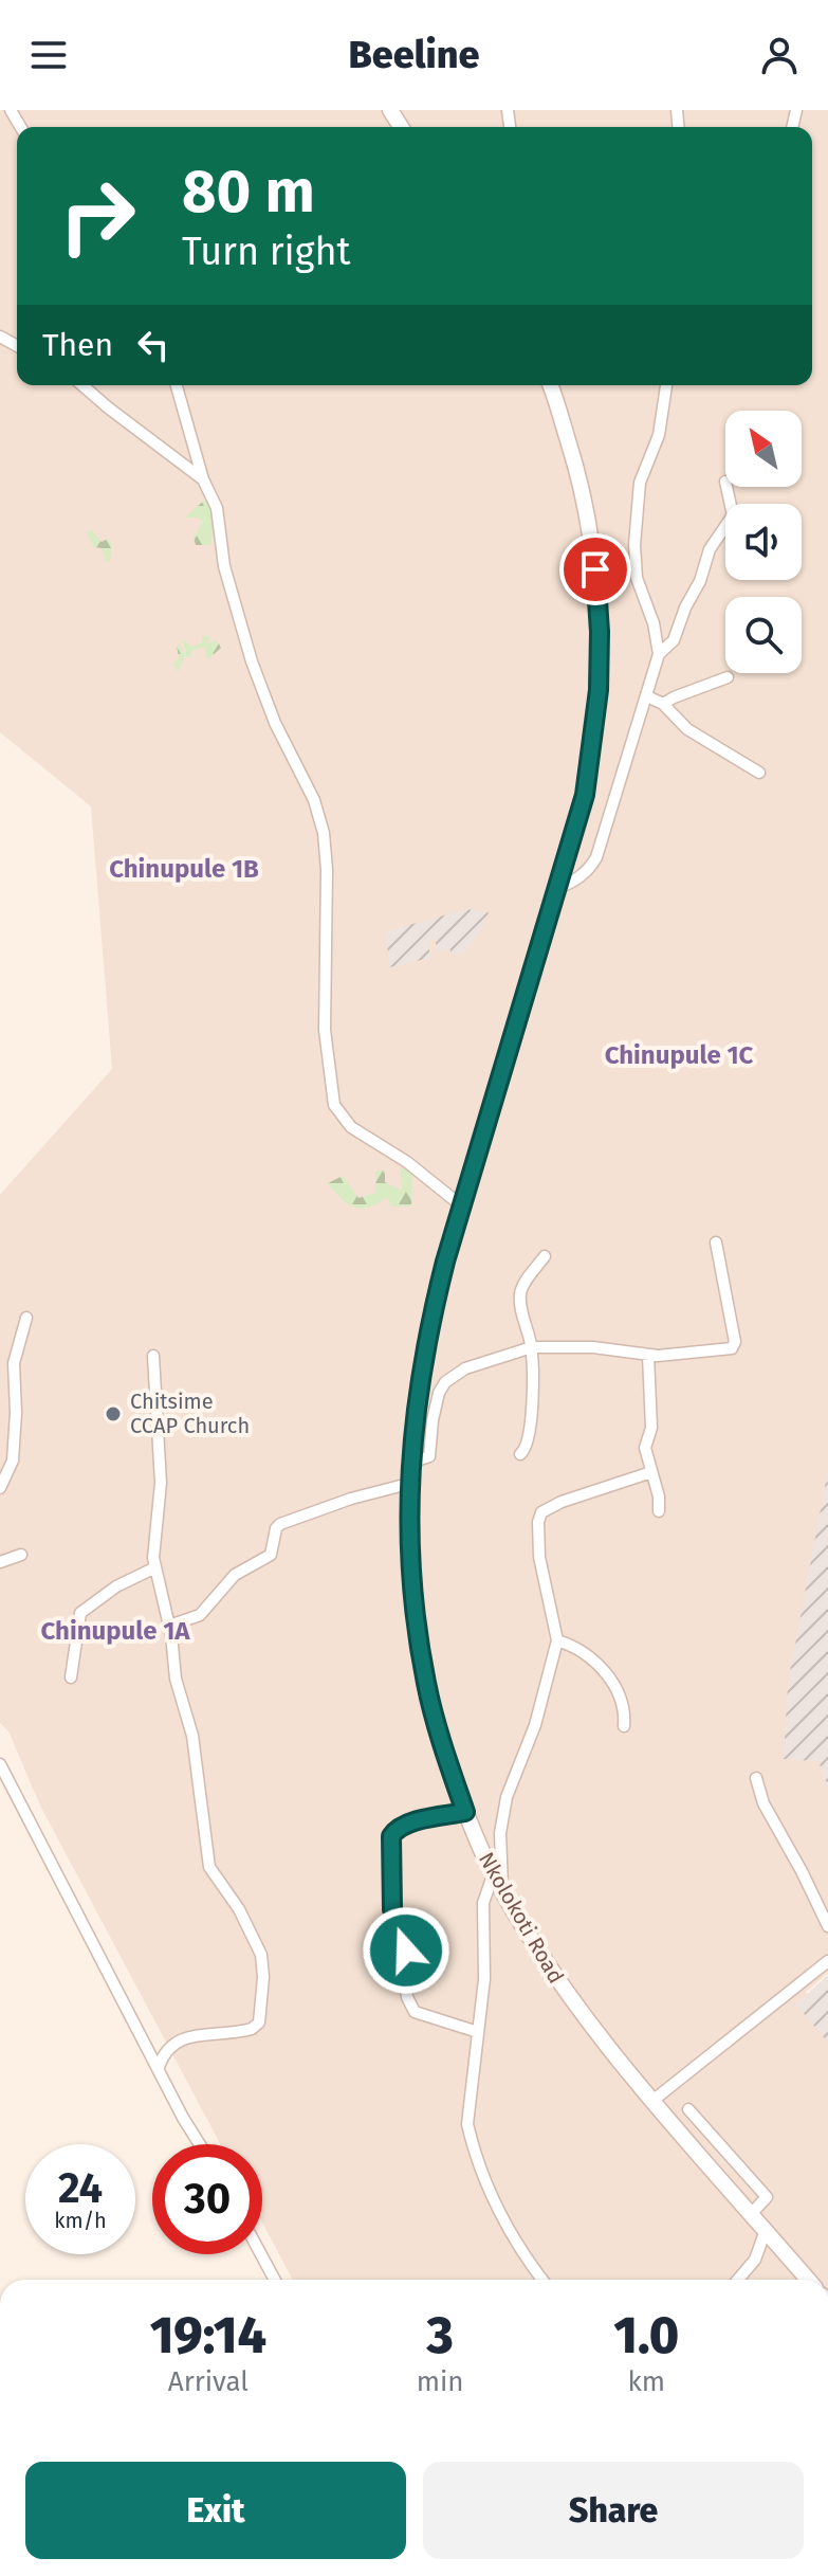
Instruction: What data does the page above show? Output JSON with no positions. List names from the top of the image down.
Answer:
{
  "streets": {
    "main road": ["Nkolokoti Road"]
  },
  "districts": ["Chinupule 1B", "Chinupule 1C", "Chinupule 1A"],
  "places": ["Chitsime CCAP Church"],
  "north": "top left",
  "page": {
    "header": "Beeline",
    "turn": ["80 m", "Turn right"],
    "then": "Then",
    "speed": "24 km/h",
    "limit": "30",
    "eta": [
      "19:14",
      "Arrival",
      "3",
      "min",
      "1.0",
      "km"
    ],
    "buttons": ["Exit", "Share"]
  }
}
